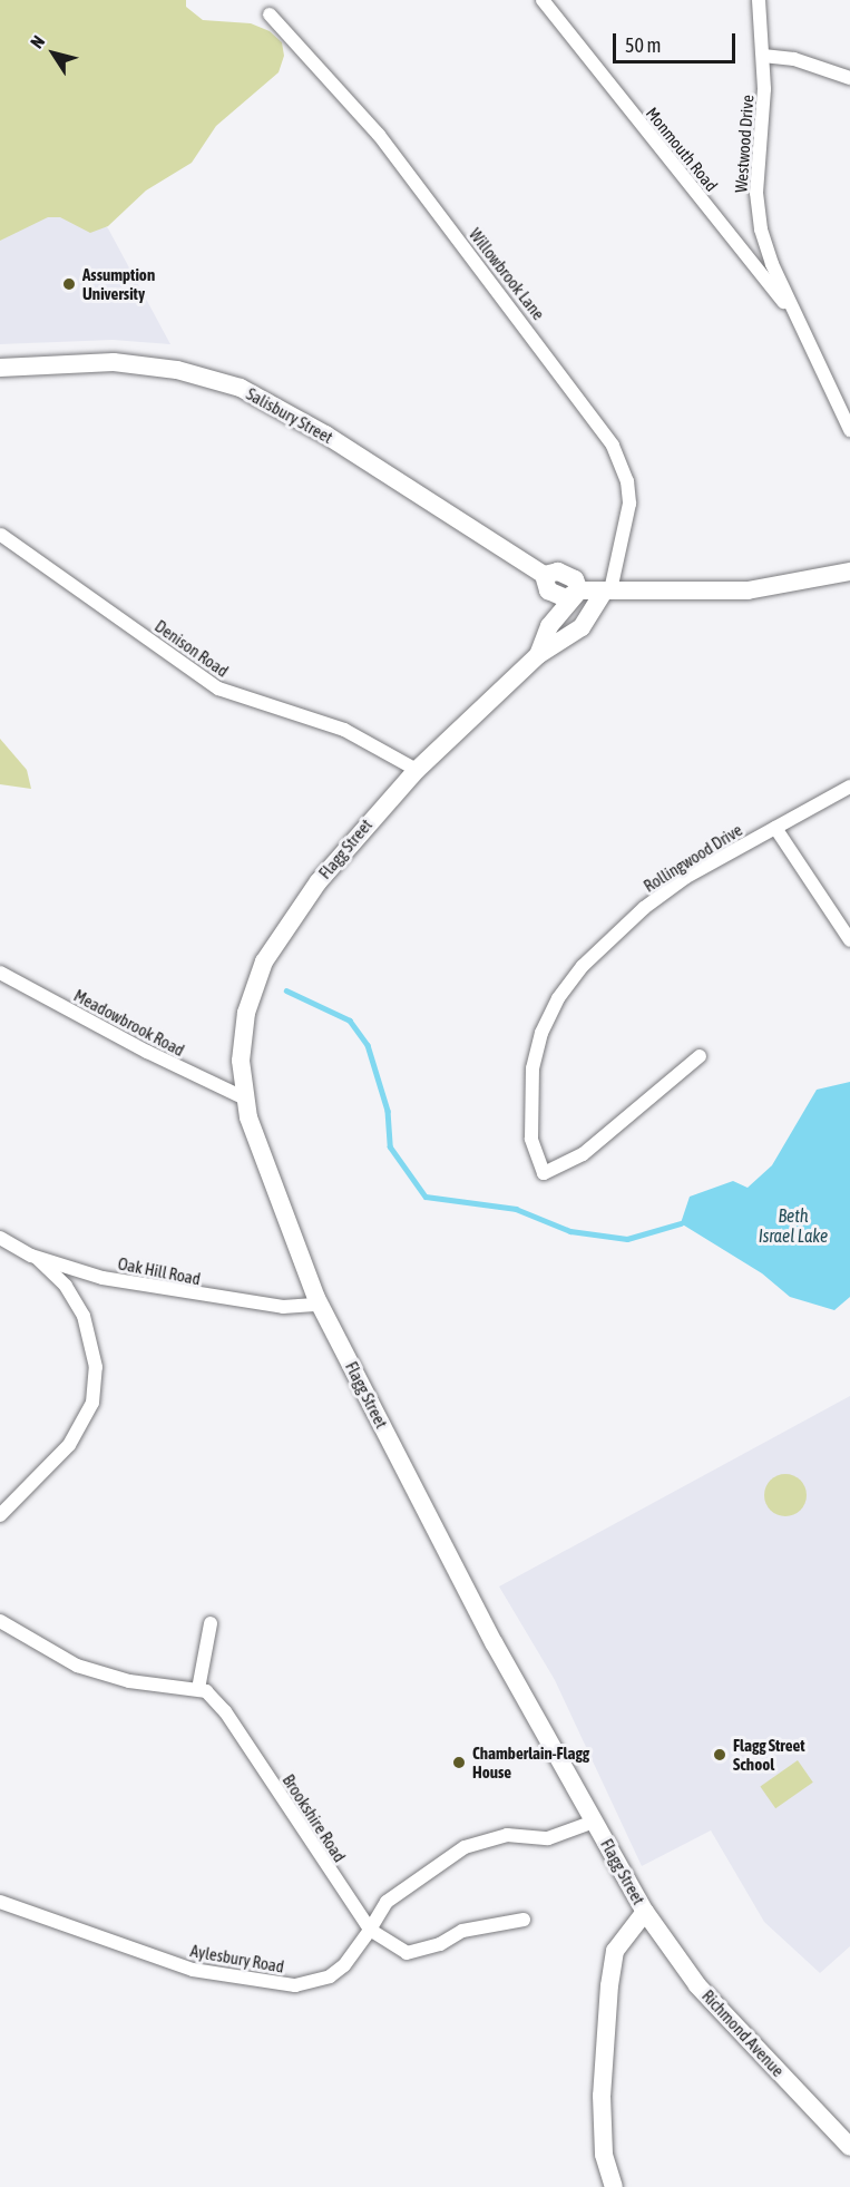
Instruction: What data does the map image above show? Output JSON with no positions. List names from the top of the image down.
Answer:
{
  "streets": {
    "street": [
      "Westwood Drive",
      "Monmouth Road",
      "Willowbrook Lane",
      "Salisbury Street",
      "Denison Road",
      "Flagg Street",
      "Rollingwood Drive",
      "Meadowbrook Road",
      "Oak Hill Road",
      "Brookshire Road",
      "Aylesbury Road",
      "Richmond Avenue"
    ]
  },
  "crossings": [
    ["Westwood Drive", "Monmouth Road"],
    ["Willowbrook Lane", "Salisbury Street"],
    ["Willowbrook Lane", "Flagg Street"],
    ["Salisbury Street", "Flagg Street"],
    ["Denison Road", "Flagg Street"],
    ["Flagg Street", "Meadowbrook Road"],
    ["Flagg Street", "Oak Hill Road"],
    ["Flagg Street", "Richmond Avenue"],
    ["Brookshire Road", "Aylesbury Road"]
  ],
  "water": ["Beth Israel Lake"],
  "places": ["Assumption University", "Flagg Street School", "Chamberlain-Flagg House"],
  "scale_bar": "50 m",
  "north": "top left"
}
